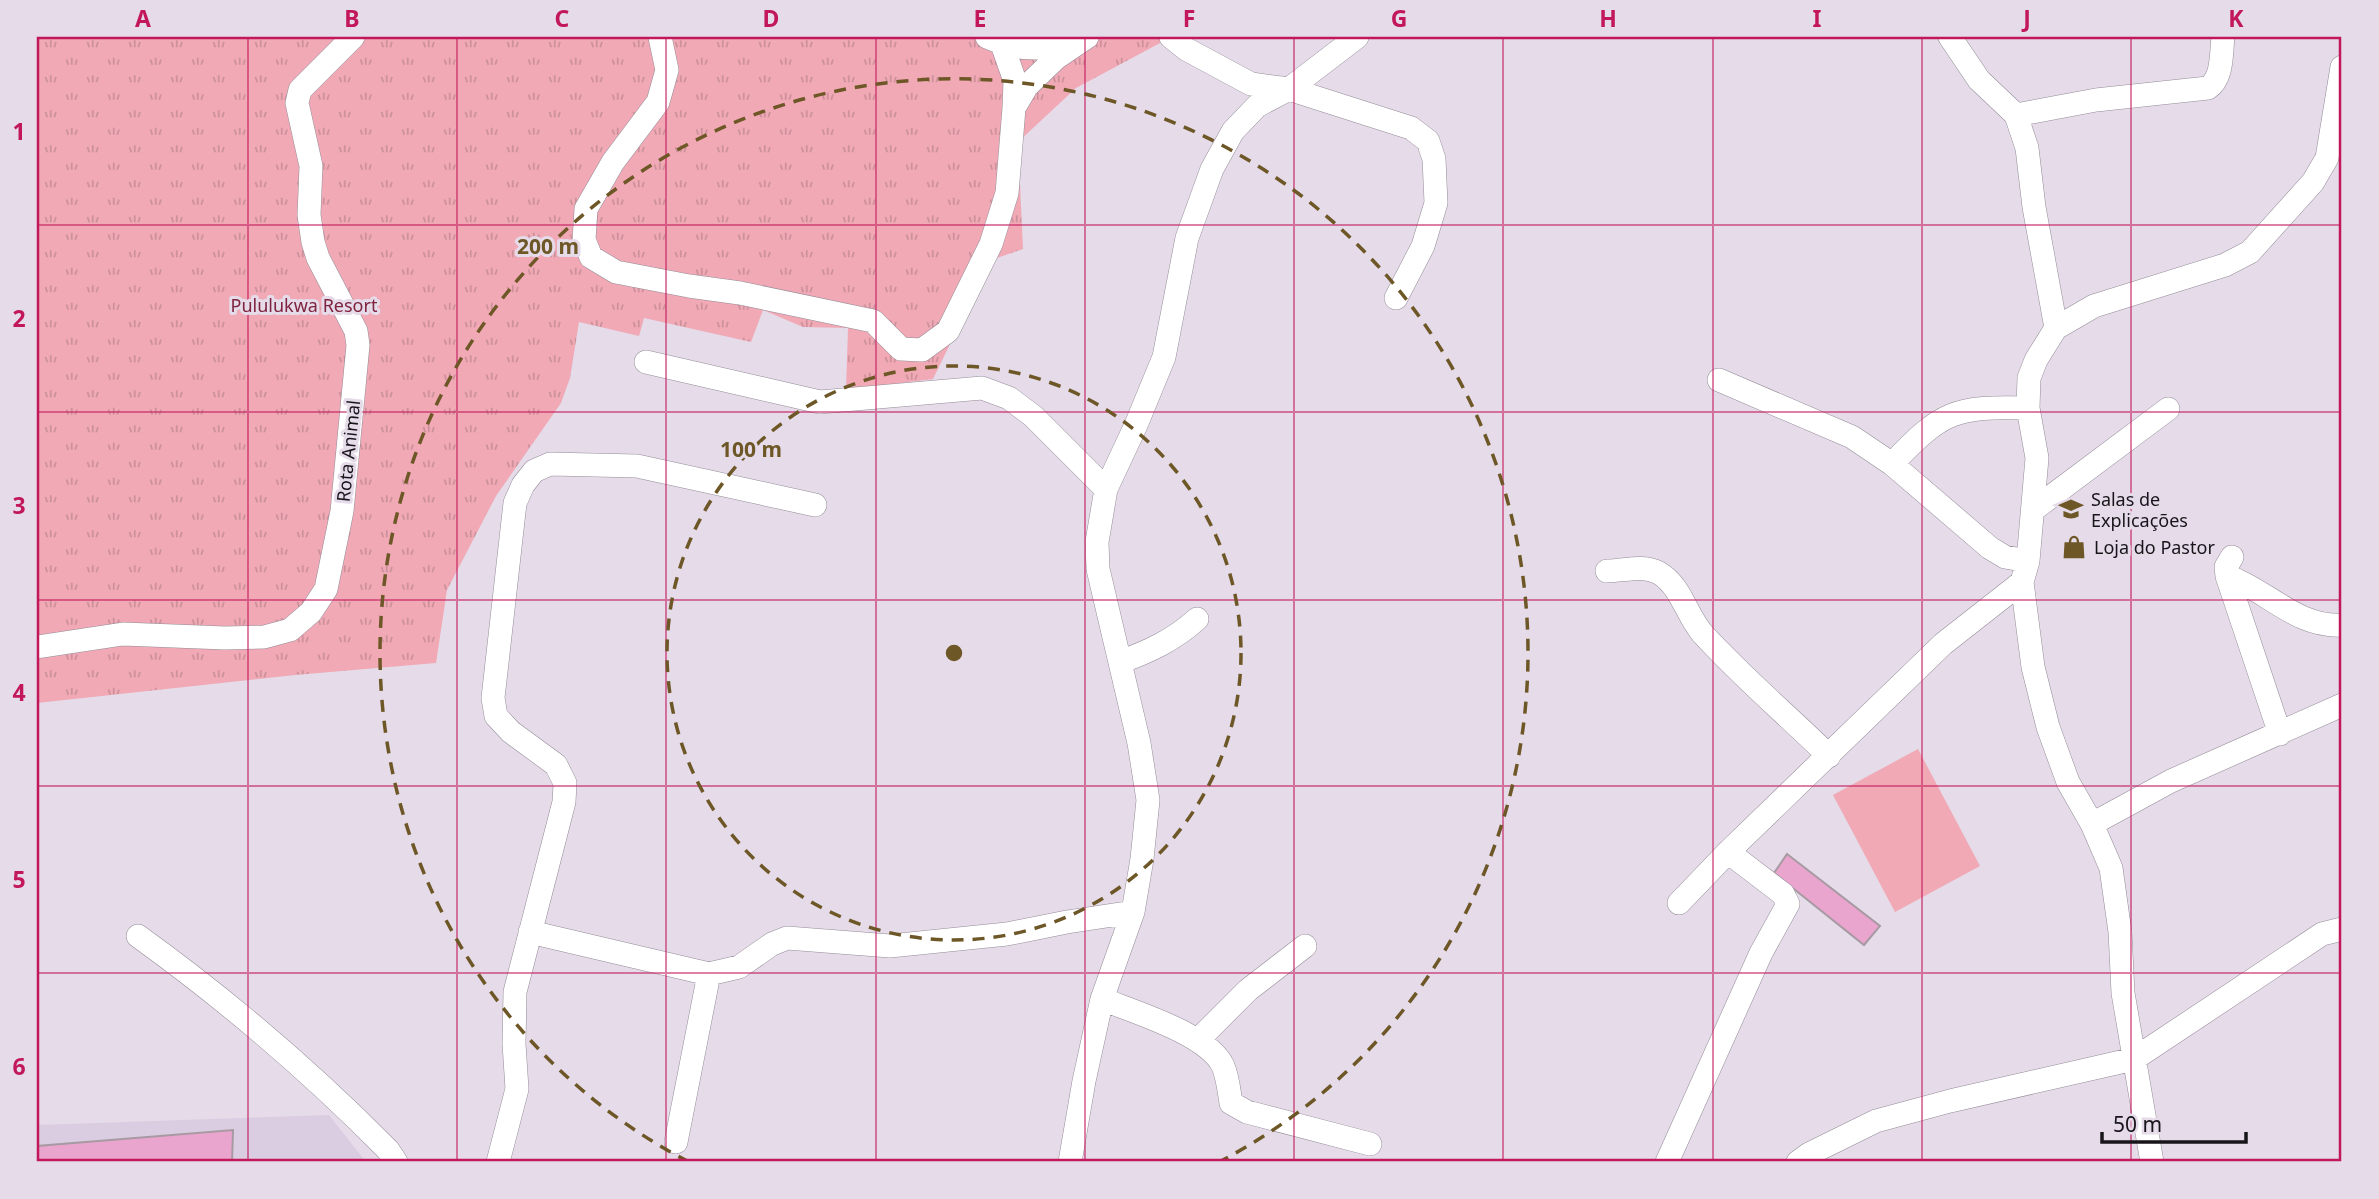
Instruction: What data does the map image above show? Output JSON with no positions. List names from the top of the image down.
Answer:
{
  "streets": {
    "street": ["Rota Animal"]
  },
  "parks": ["Pululukwa Resort"],
  "places": {
    "school or university": ["Salas de Explicações"],
    "shop": ["Loja do Pastor"]
  },
  "scale_bar": "50 m",
  "grid": {
    "columns": [
      "A",
      "B",
      "C",
      "D",
      "E",
      "F",
      "G",
      "H",
      "I",
      "J",
      "K"
    ],
    "rows": [
      "1",
      "2",
      "3",
      "4",
      "5",
      "6"
    ]
  },
  "rings": ["200 m", "100 m"]
}
